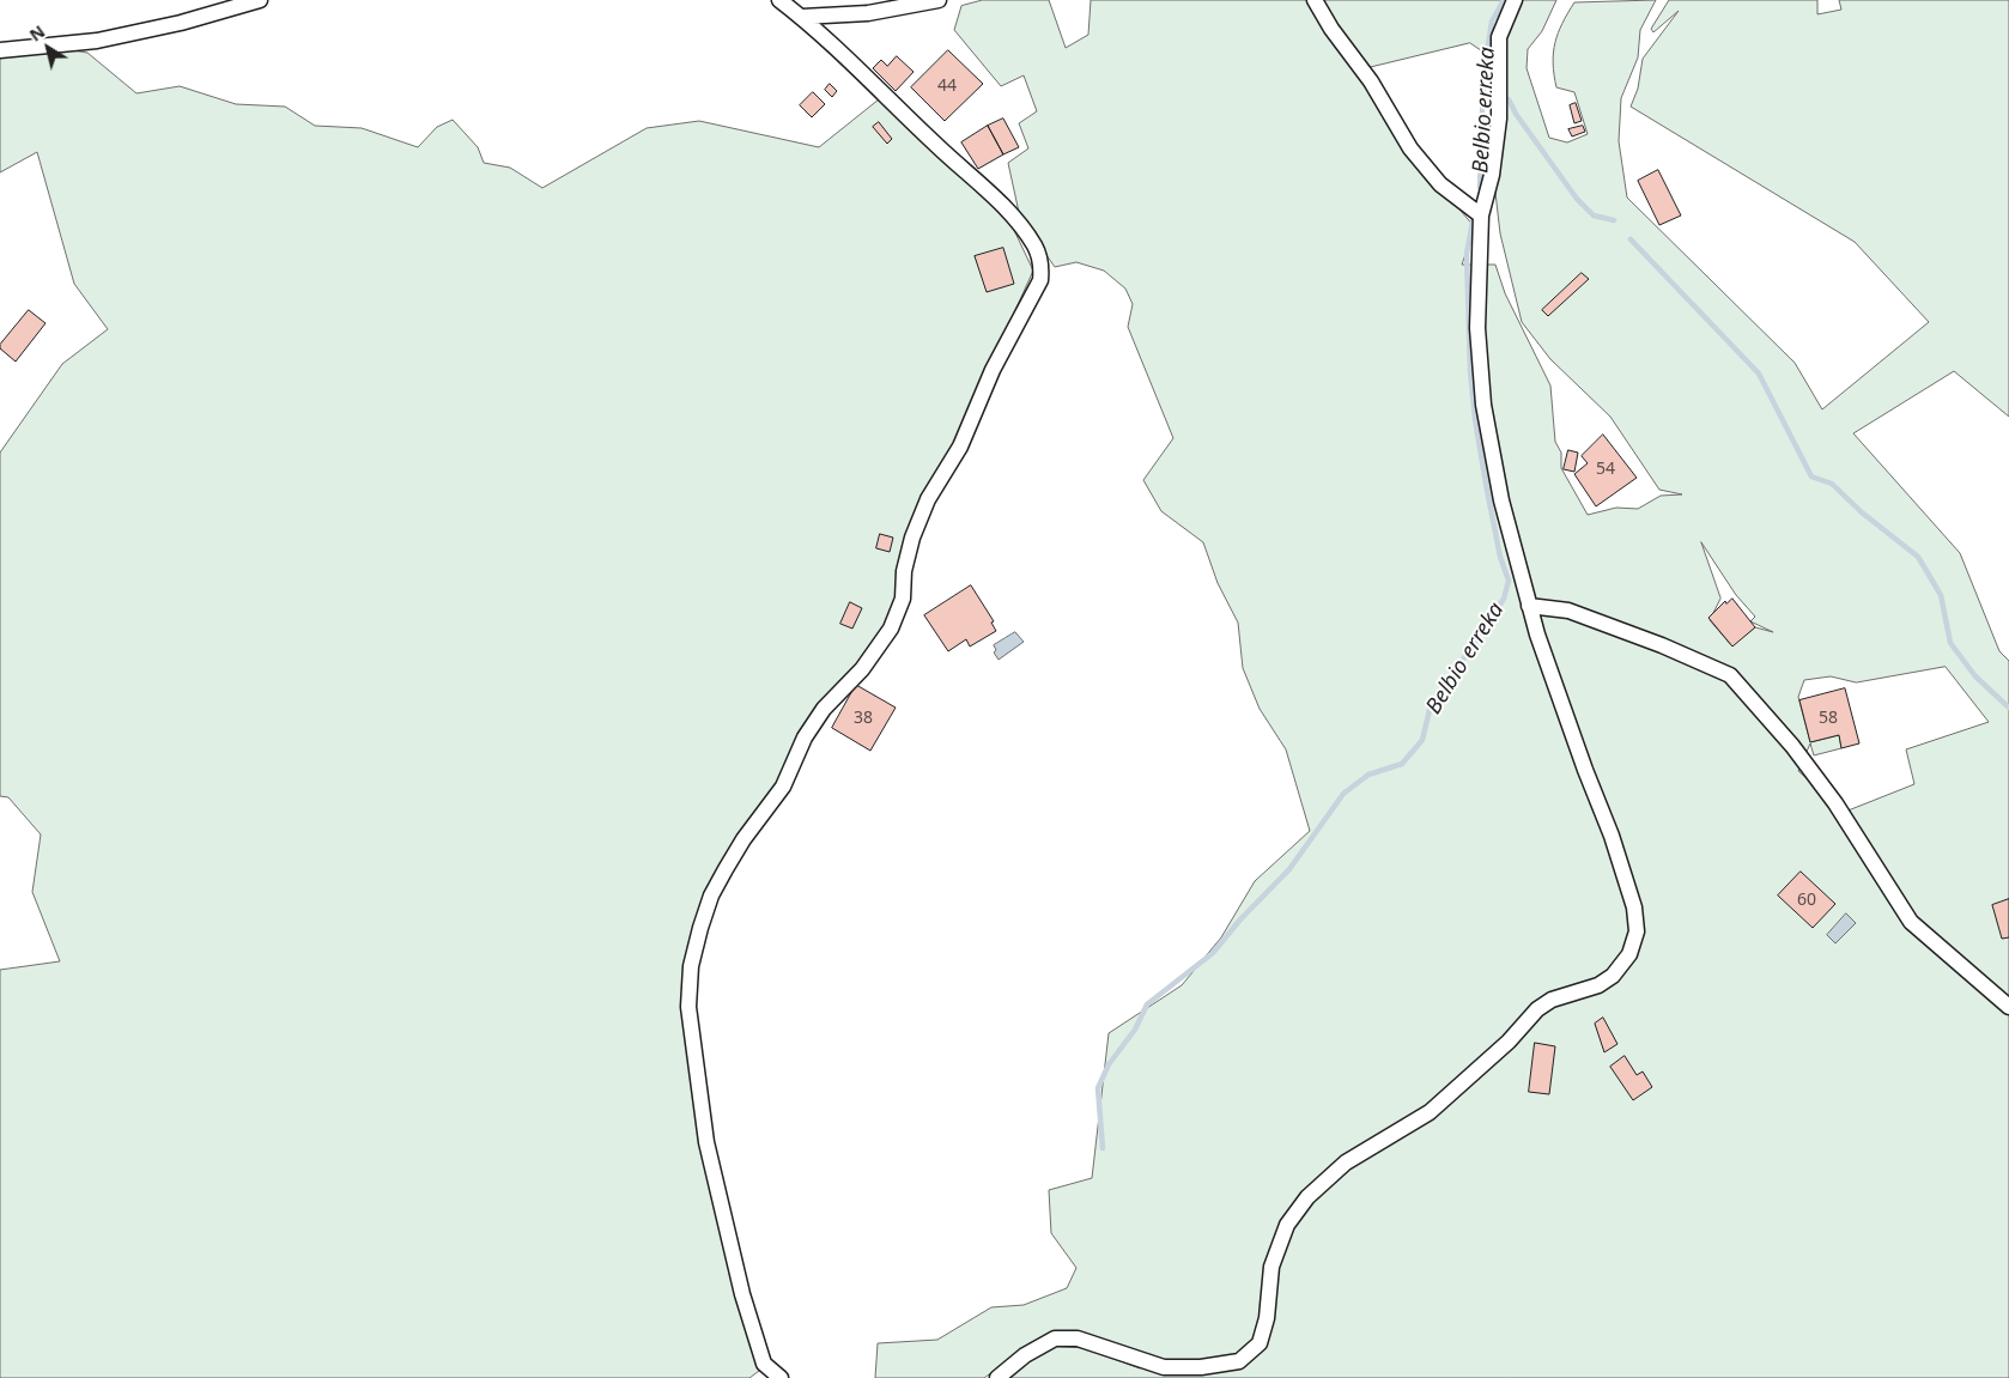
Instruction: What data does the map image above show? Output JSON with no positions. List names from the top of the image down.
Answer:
{
  "water": ["Belbio erreka"],
  "house_numbers": [
    "44",
    "54",
    "38",
    "58",
    "60"
  ],
  "north": "top left"
}
